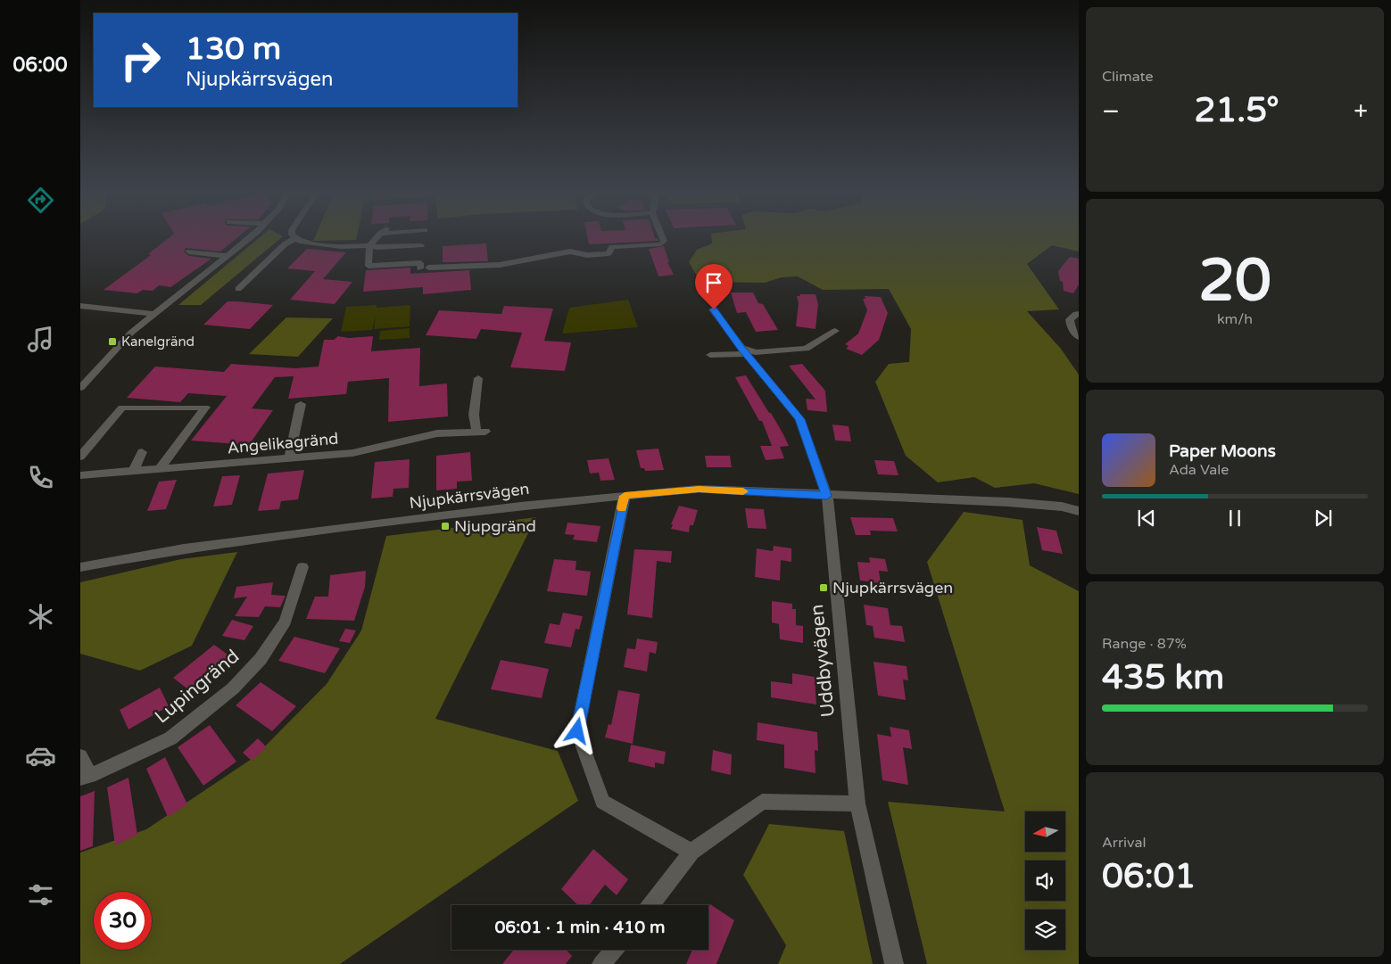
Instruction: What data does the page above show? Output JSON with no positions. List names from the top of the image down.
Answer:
{
  "streets": {
    "street": [
      "Angelikagränd",
      "Njupkärrsvägen",
      "Uddbyvägen",
      "Lupingränd"
    ]
  },
  "crossings": [
    ["Njupkärrsvägen", "Uddbyvägen"]
  ],
  "places": {
    "transit": ["Kanelgränd", "Njupgränd", "Njupkärrsvägen"]
  },
  "north": "left",
  "page": {
    "tabs": "06:00",
    "tile": [
      "Climate",
      ["20", "km/h"],
      ["Range · 87%", "435 km"],
      ["Arrival", "06:01"]
    ],
    "turn": ["130 m", "Njupkärrsvägen"],
    "heat": ["−", "21.5°", "+"],
    "song": ["Paper Moons", "Ada Vale"],
    "limit": "30",
    "trip": "06:01 · 1 min · 410 m"
  }
}
